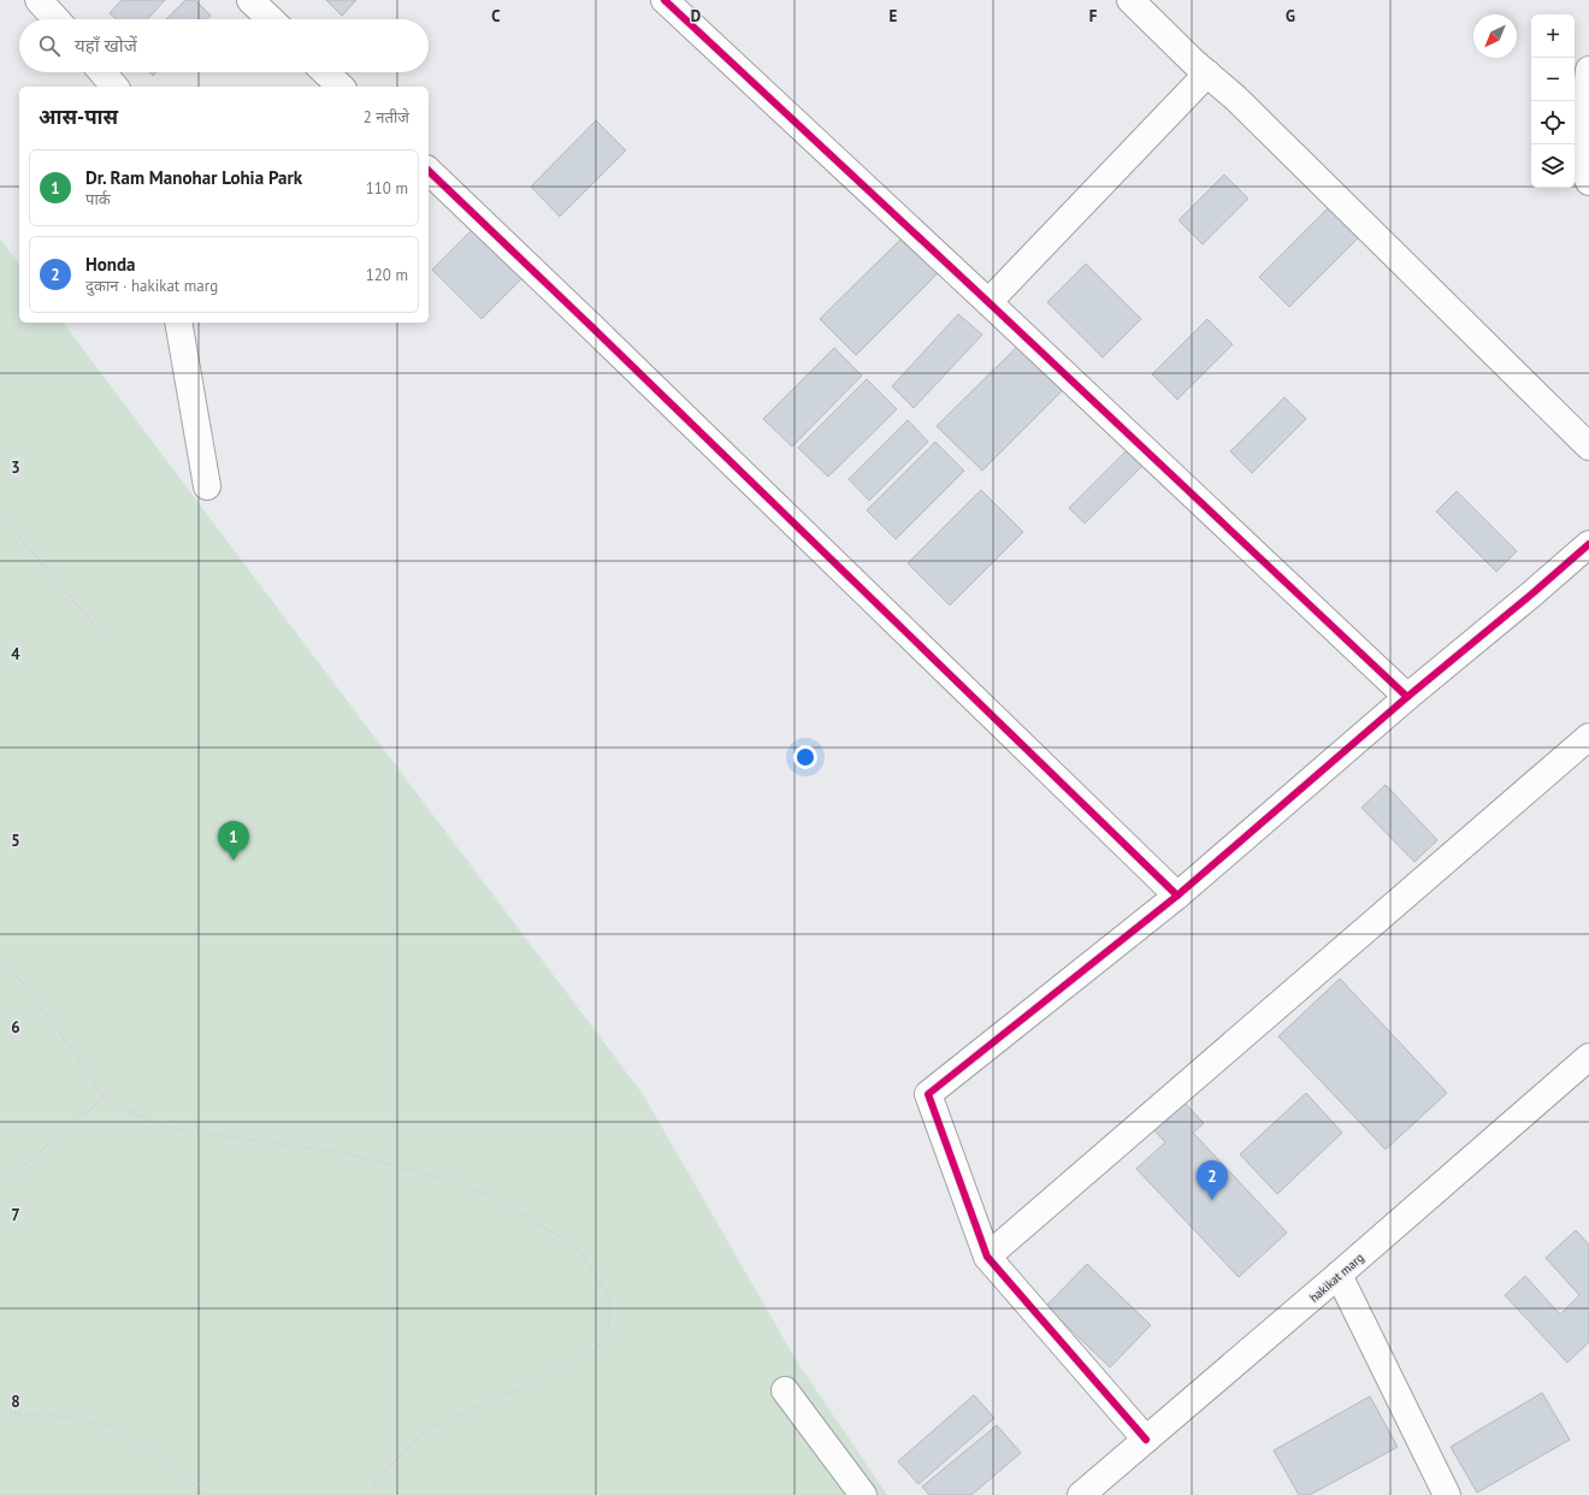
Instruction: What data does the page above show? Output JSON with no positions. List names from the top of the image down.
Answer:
{
  "streets": {
    "street": ["hakikat marg"]
  },
  "north": "bottom left",
  "page": {
    "map_buttons": ["+", "−"],
    "search": "यहाँ खोजें",
    "heading": ["आस-पास", "2 नतीजे"],
    "list": [
      {
        "mark": "1",
        "name": "Dr. Ram Manohar Lohia Park",
        "note": "पार्क",
        "value": "110 m"
      },
      {
        "mark": "2",
        "name": "Honda",
        "note": "दुकान · hakikat marg",
        "value": "120 m"
      }
    ],
    "pins": ["1", "2"]
  },
  "grid": {
    "columns": [
      "C",
      "D",
      "E",
      "F",
      "G"
    ],
    "rows": [
      "3",
      "4",
      "5",
      "6",
      "7",
      "8"
    ]
  }
}
